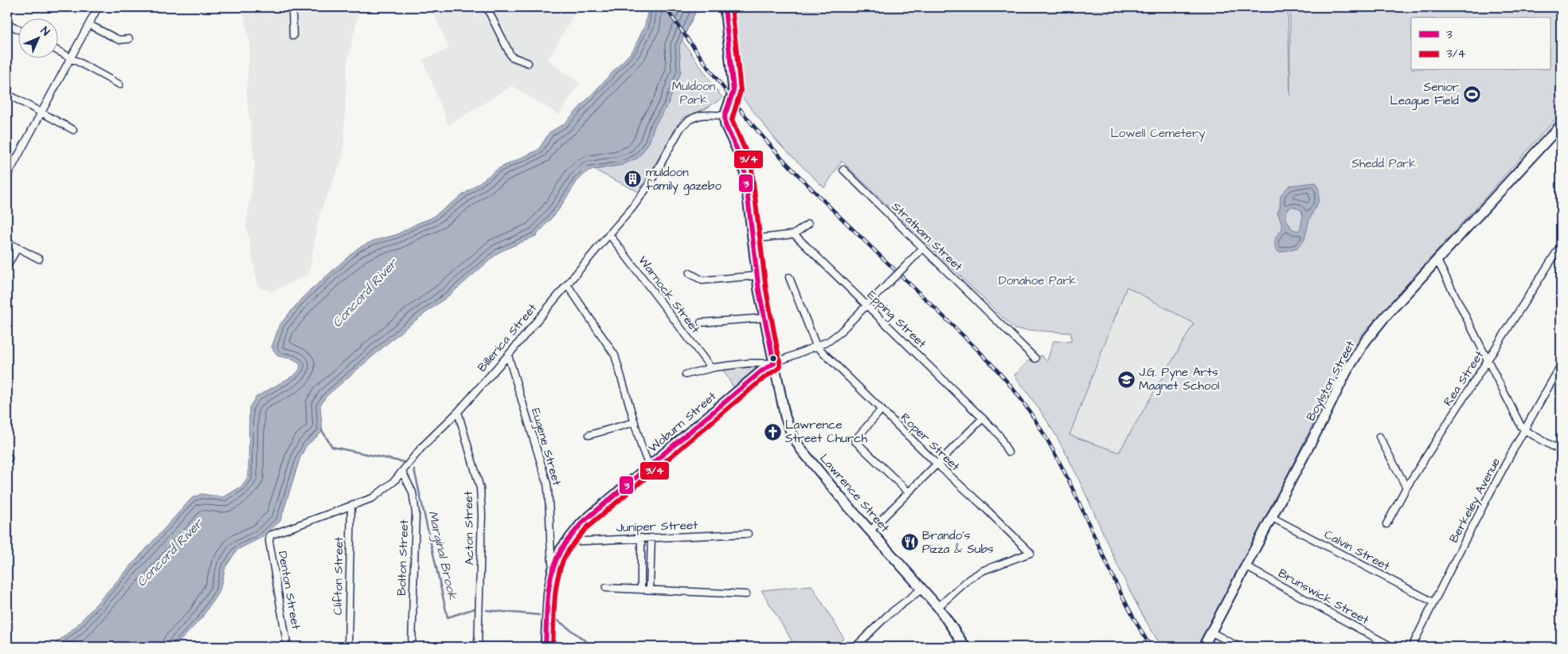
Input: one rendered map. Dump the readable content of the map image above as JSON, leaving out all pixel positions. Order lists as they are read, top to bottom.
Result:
{
  "streets": {
    "main road": ["Boylston Street", "Woburn Street", "Lawrence Street"],
    "street": [
      "Stratham Street",
      "Warnock Street",
      "Epping Street",
      "Billerica Street",
      "Rea Street",
      "Roper Street",
      "Eugene Street",
      "Berkeley Avenue",
      "Juniper Street",
      "Acton Street",
      "Calvin Street",
      "Bolton Street",
      "Clifton Street",
      "Denton Street",
      "Brunswick Street"
    ]
  },
  "crossings": [
    ["Warnock Street", "Billerica Street"],
    ["Billerica Street", "Eugene Street"],
    ["Billerica Street", "Lawrence Street"],
    ["Billerica Street", "Acton Street"],
    ["Billerica Street", "Bolton Street"],
    ["Billerica Street", "Clifton Street"],
    ["Billerica Street", "Denton Street"],
    ["Boylston Street", "Calvin Street"],
    ["Boylston Street", "Brunswick Street"],
    ["Woburn Street", "Eugene Street"],
    ["Woburn Street", "Lawrence Street"],
    ["Woburn Street", "Juniper Street"],
    ["Roper Street", "Lawrence Street"],
    ["Berkeley Avenue", "Calvin Street"]
  ],
  "water": ["Concord River", "Marginal Brook"],
  "parks": [
    "Muldoon Park",
    "Lowell Cemetery",
    "Shedd Park",
    "Donahoe Park"
  ],
  "places": {
    "sports": ["Senior League Field"],
    "building": ["muldoon family gazebo"],
    "school or university": ["J.G. Pyne Arts Magnet School"],
    "church": ["Lawrence Street Church"],
    "restaurant": ["Brando's Pizza & Subs"]
  },
  "lines": ["transit line 3", "transit line 3/4"],
  "legend": ["3", "3/4"],
  "north": "top right"
}
